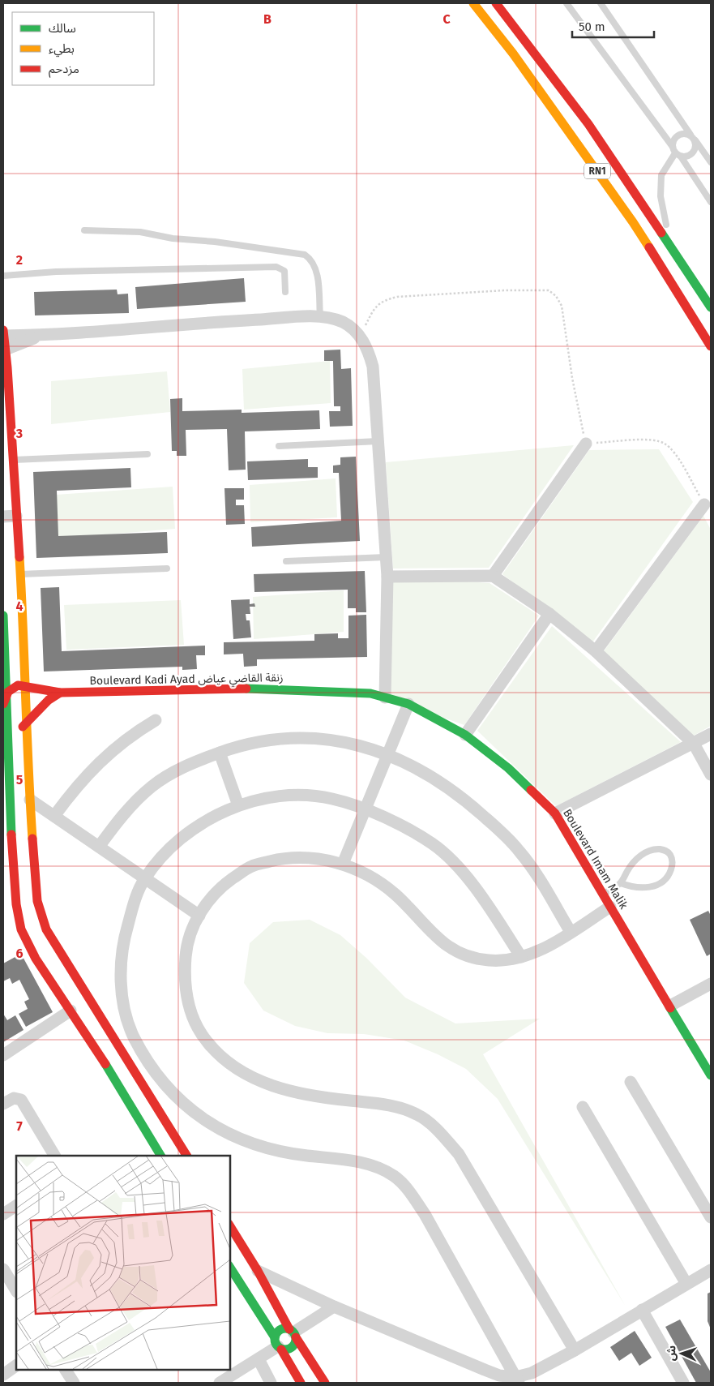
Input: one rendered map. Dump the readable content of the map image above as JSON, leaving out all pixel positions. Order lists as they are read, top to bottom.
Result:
{
  "streets": {
    "main road": ["RN1", "Boulevard Kadi Ayad زنقة القاضي عياض", "Boulevard Imam Malik"]
  },
  "crossings": [
    ["Boulevard Kadi Ayad زنقة القاضي عياض", "Boulevard Imam Malik"]
  ],
  "legend": ["سالك", "بطيء", "مزدحم"],
  "scale_bar": "50 m",
  "north": "left",
  "grid": {
    "columns": ["B", "C"],
    "rows": [
      "2",
      "3",
      "4",
      "5",
      "6",
      "7"
    ]
  }
}
